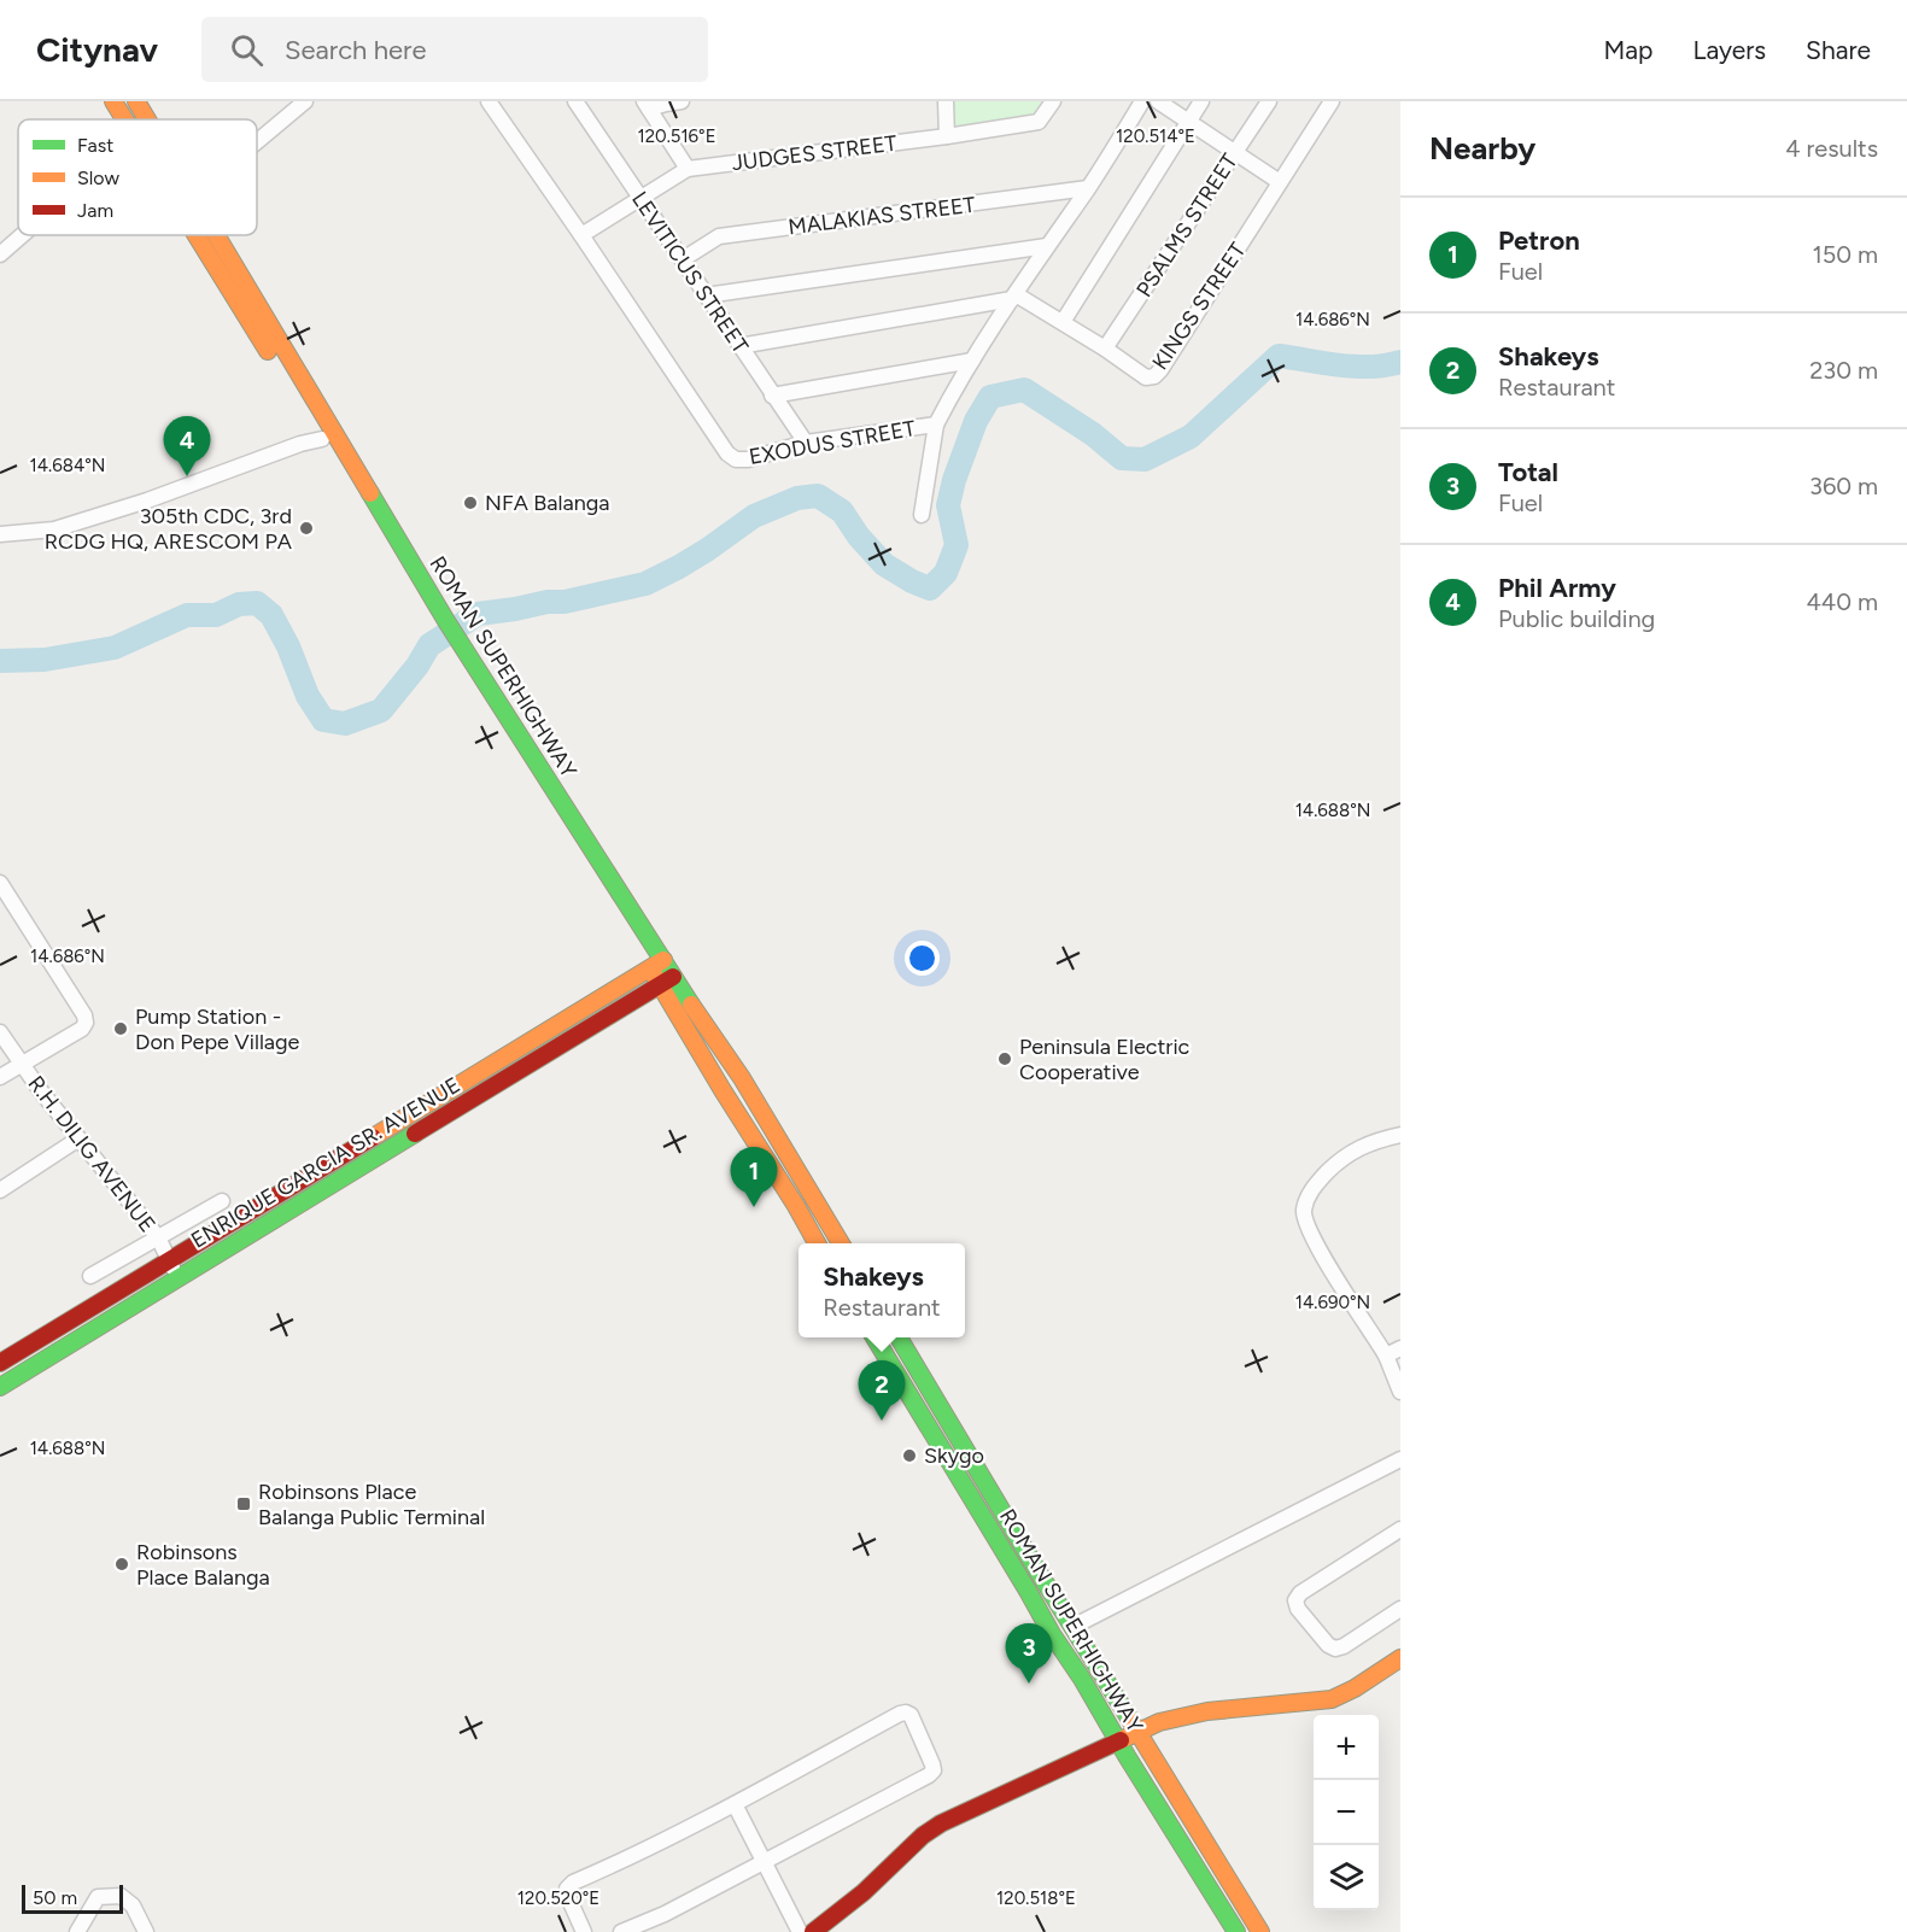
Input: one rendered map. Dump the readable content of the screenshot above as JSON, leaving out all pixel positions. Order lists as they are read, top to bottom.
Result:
{
  "streets": {
    "main road": ["ROMAN SUPERHIGHWAY", "ENRIQUE GARCIA SR. AVENUE"],
    "street": [
      "JUDGES STREET",
      "MALAKIAS STREET",
      "PSALMS STREET",
      "LEVITICUS STREET",
      "KINGS STREET",
      "EXODUS STREET",
      "R.H. DILIG AVENUE"
    ]
  },
  "crossings": [
    ["JUDGES STREET", "LEVITICUS STREET"],
    ["JUDGES STREET", "EXODUS STREET"],
    ["MALAKIAS STREET", "LEVITICUS STREET"],
    ["MALAKIAS STREET", "EXODUS STREET"],
    ["PSALMS STREET", "KINGS STREET"],
    ["LEVITICUS STREET", "EXODUS STREET"],
    ["KINGS STREET", "EXODUS STREET"],
    ["ROMAN SUPERHIGHWAY", "ENRIQUE GARCIA SR. AVENUE"],
    ["R.H. DILIG AVENUE", "ENRIQUE GARCIA SR. AVENUE"]
  ],
  "places": {
    "other": [
      "NFA Balanga",
      "305th CDC, 3rd RCDG HQ, ARESCOM PA",
      "Pump Station - Don Pepe Village",
      "Peninsula Electric Cooperative",
      "Skygo",
      "Robinsons Place Balanga"
    ],
    "transit": ["Robinsons Place Balanga Public Terminal"]
  },
  "legend": ["Fast", "Slow", "Jam"],
  "scale_bar": "50 m",
  "page": {
    "header": "Citynav",
    "search": "Search here",
    "nav": ["Map", "Layers", "Share"],
    "heading": ["Nearby", "4 results"],
    "list": [
      {
        "mark": "1",
        "name": "Petron",
        "note": "Fuel",
        "value": "150 m"
      },
      {
        "mark": "2",
        "name": "Shakeys",
        "note": "Restaurant",
        "value": "230 m"
      },
      {
        "mark": "3",
        "name": "Total",
        "note": "Fuel",
        "value": "360 m"
      },
      {
        "mark": "4",
        "name": "Phil Army",
        "note": "Public building",
        "value": "440 m"
      }
    ],
    "pins": [
      "4",
      "1",
      "2",
      "3"
    ],
    "popup": ["Shakeys", "Restaurant"],
    "map_buttons": ["+", "−"],
    "scale": "50 m"
  },
  "coordinates": [
    "120.516°E",
    "120.514°E",
    "14.686°N",
    "14.684°N",
    "14.688°N",
    "14.690°N",
    "120.520°E",
    "120.518°E"
  ]
}
